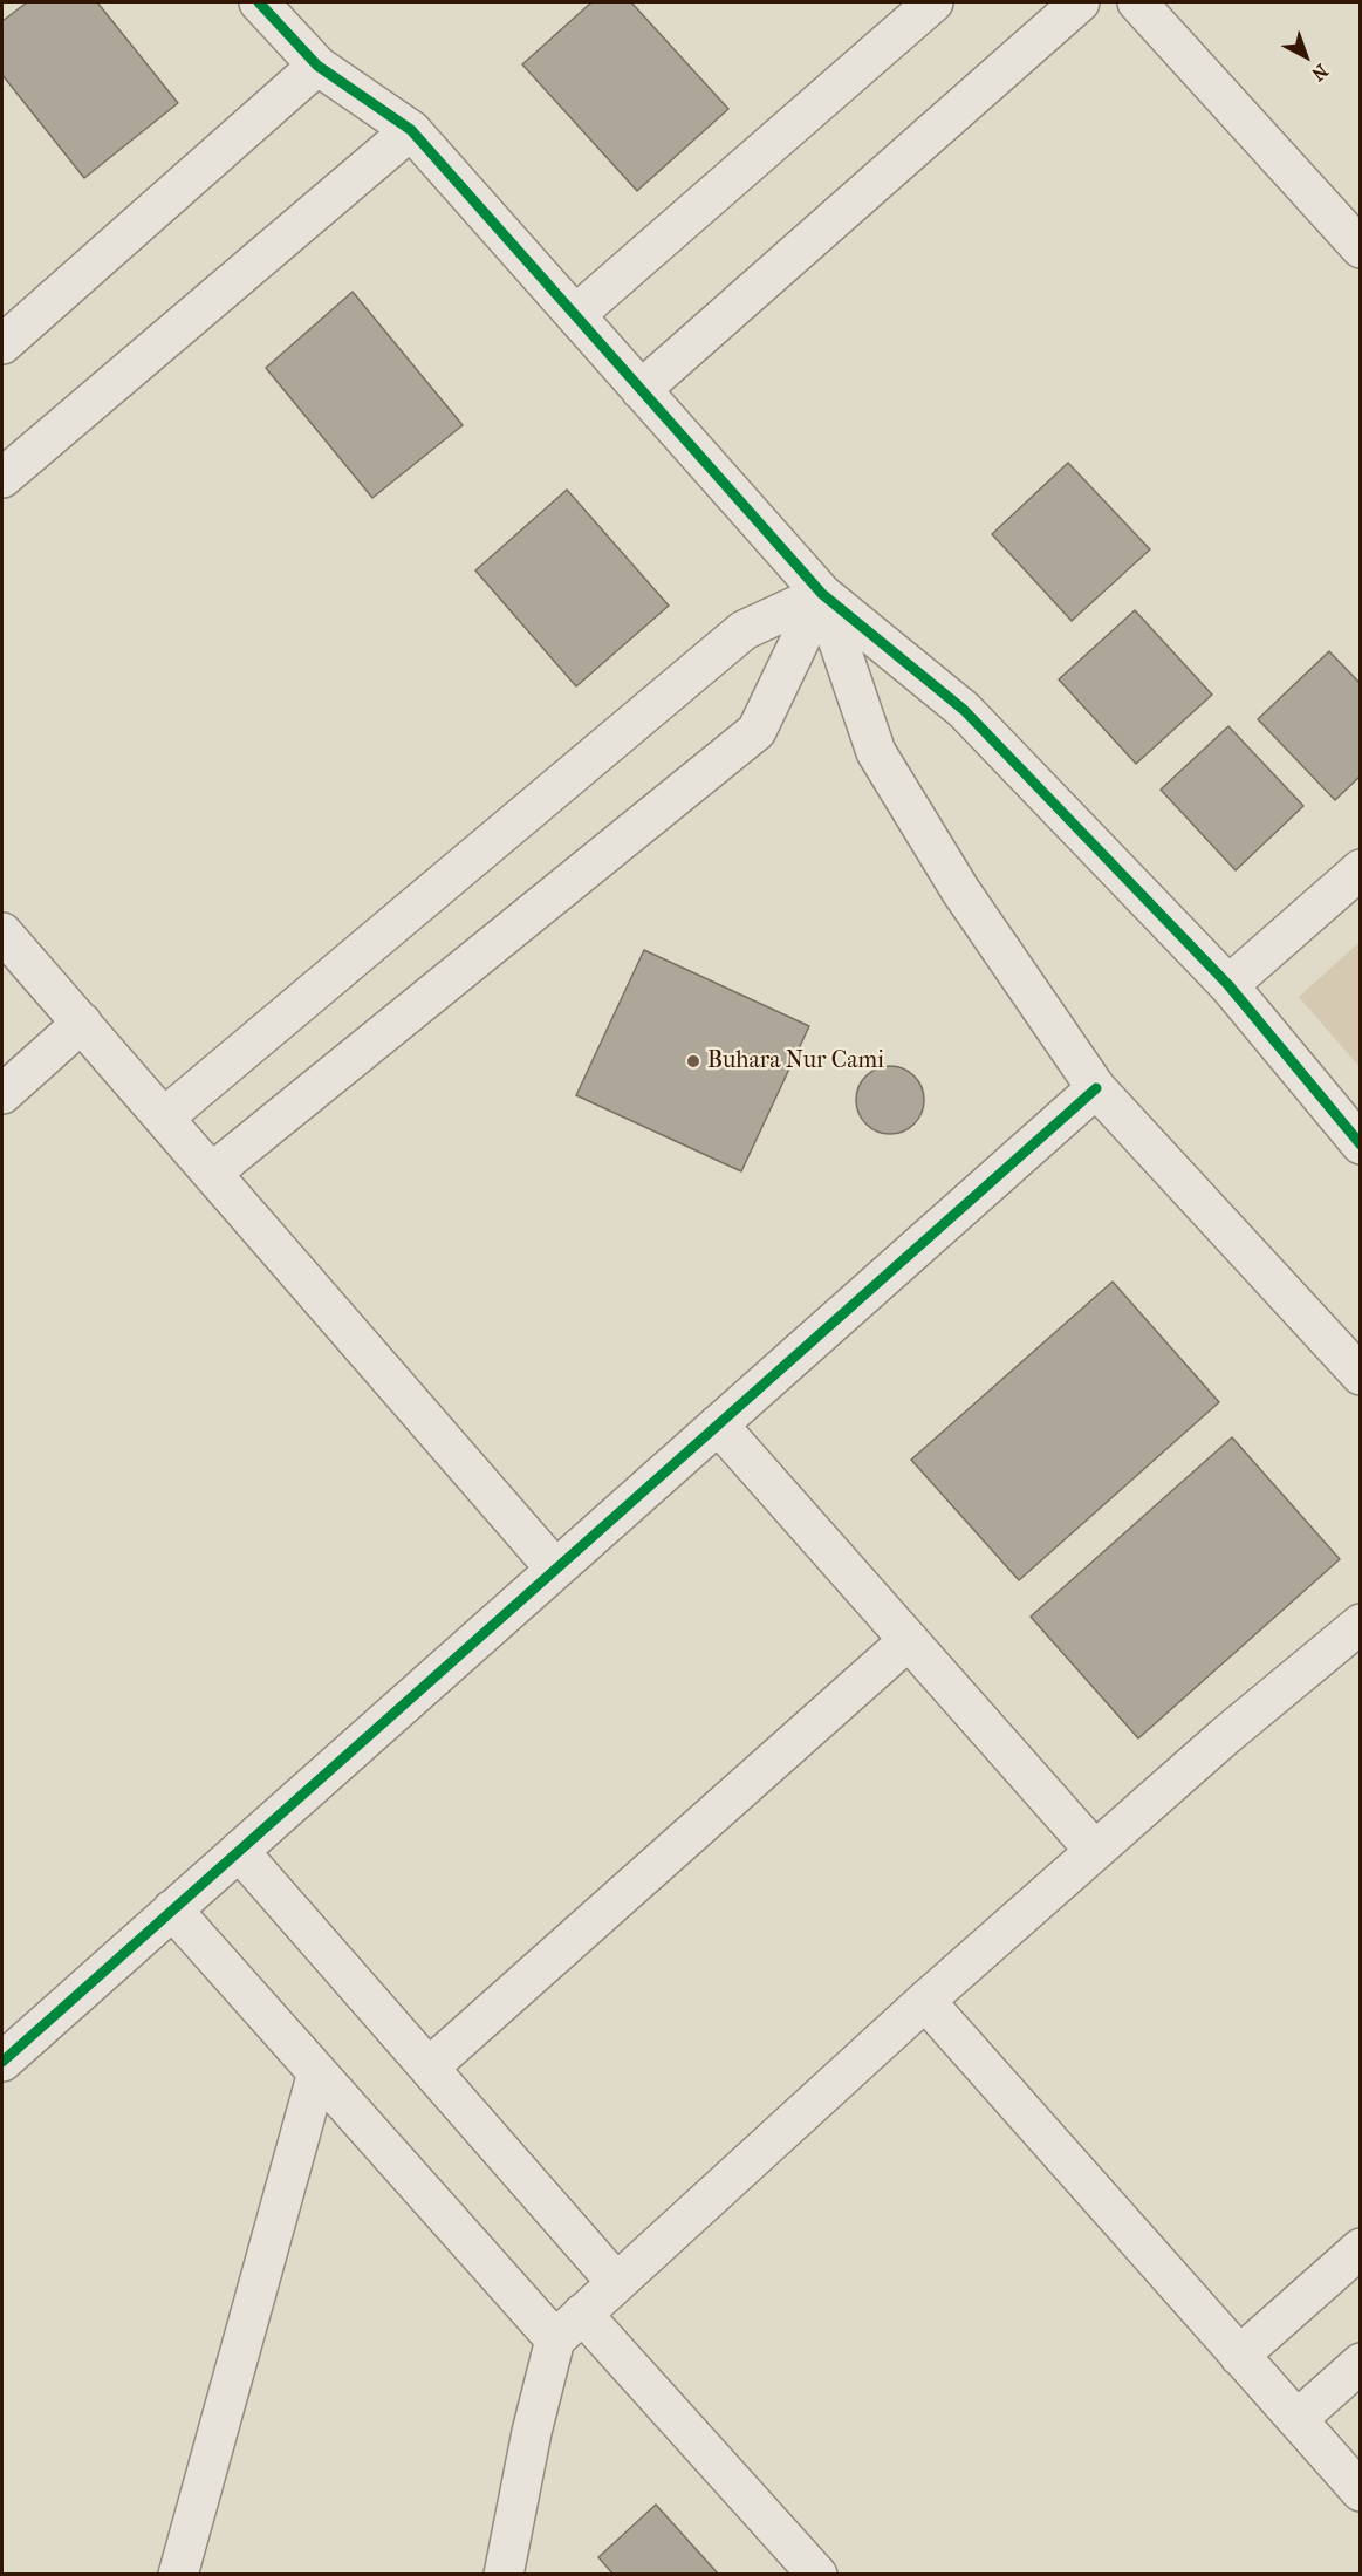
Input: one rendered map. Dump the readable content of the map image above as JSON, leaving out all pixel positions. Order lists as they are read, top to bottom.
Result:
{
  "places": ["Buhara Nur Cami"],
  "north": "bottom right"
}
